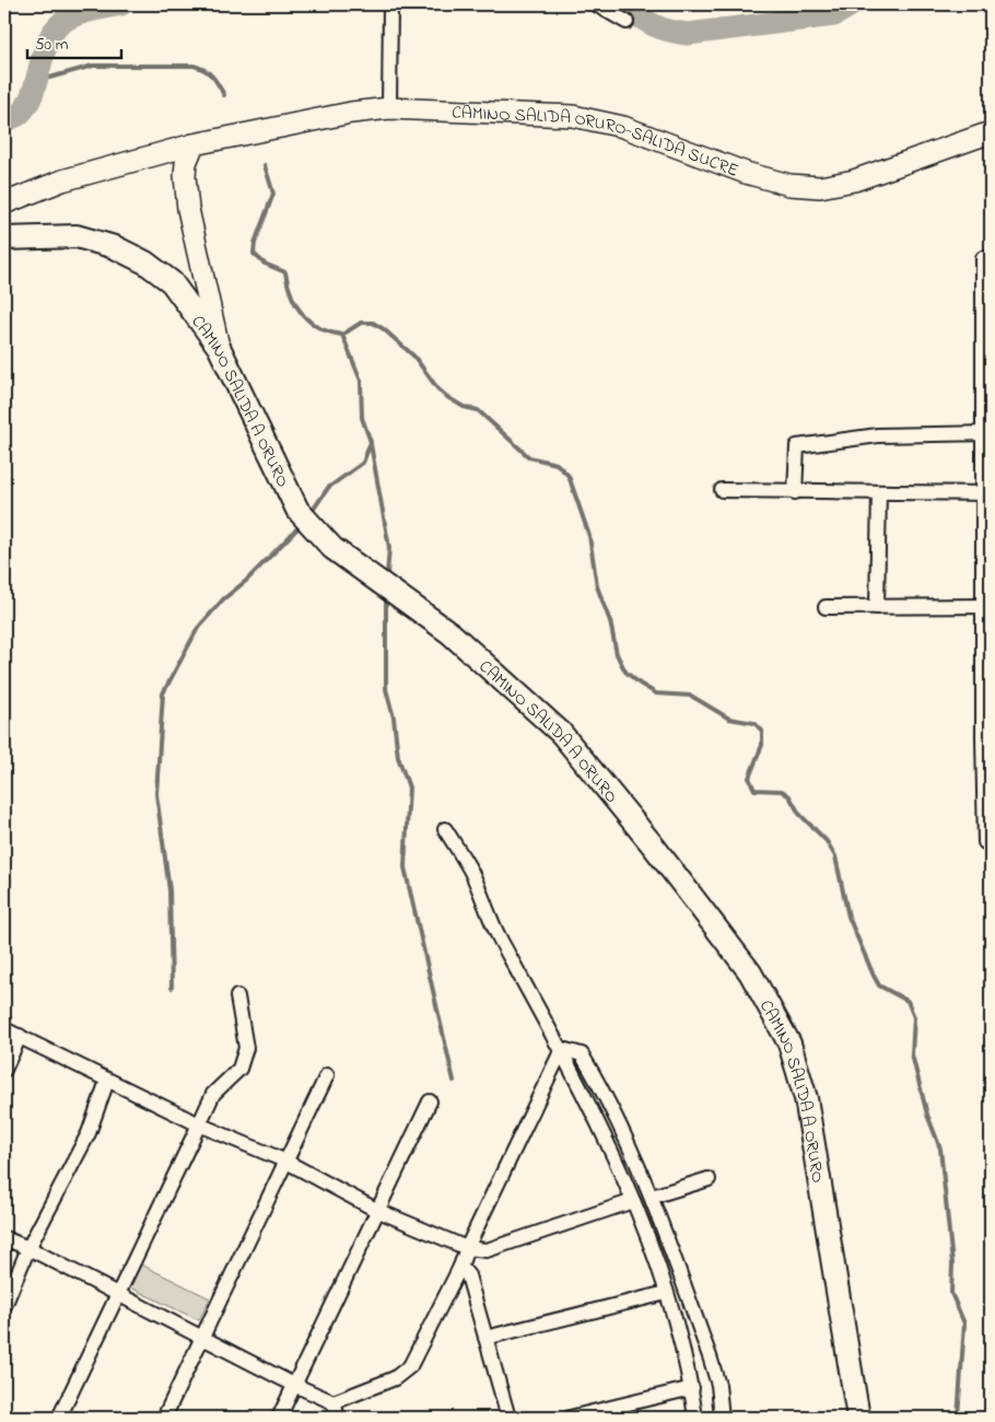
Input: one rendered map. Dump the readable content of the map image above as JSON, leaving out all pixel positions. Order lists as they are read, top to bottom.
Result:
{
  "streets": {
    "highway": ["CAMINO SALIDA A ORURO"],
    "main road": ["CAMINO SALIDA ORURO-SALIDA SUCRE"]
  },
  "scale_bar": "50 m"
}
